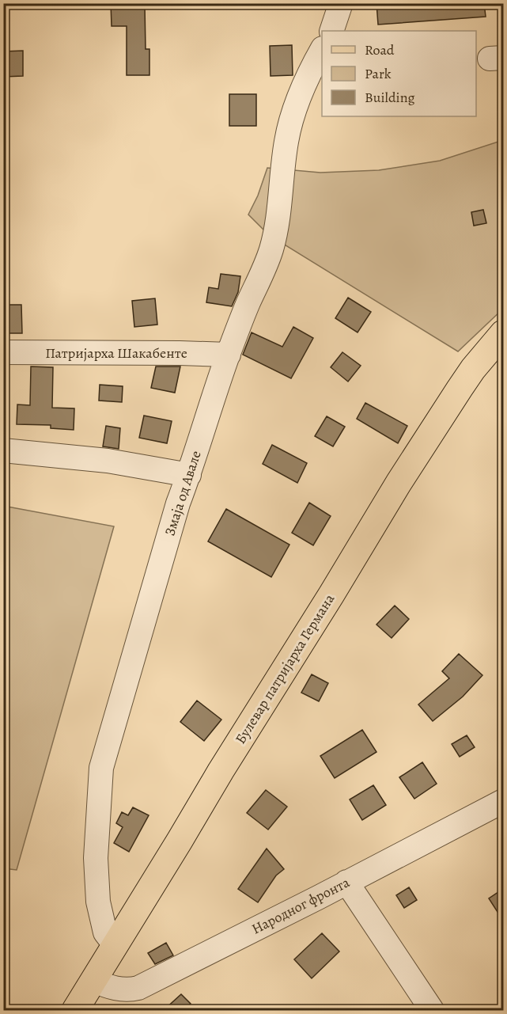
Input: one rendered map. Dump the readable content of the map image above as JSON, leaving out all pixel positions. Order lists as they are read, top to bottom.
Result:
{
  "streets": {
    "main road": ["Булевар патријарха Германа"],
    "street": ["Патријарха Шакабенте", "Змаја од Авале", "Народног фронта"]
  },
  "crossings": [
    ["Патријарха Шакабенте", "Змаја од Авале"],
    ["Змаја од Авале", "Булевар патријарха Германа"],
    ["Булевар патријарха Германа", "Народног фронта"]
  ],
  "legend": ["Road", "Park", "Building"]
}
